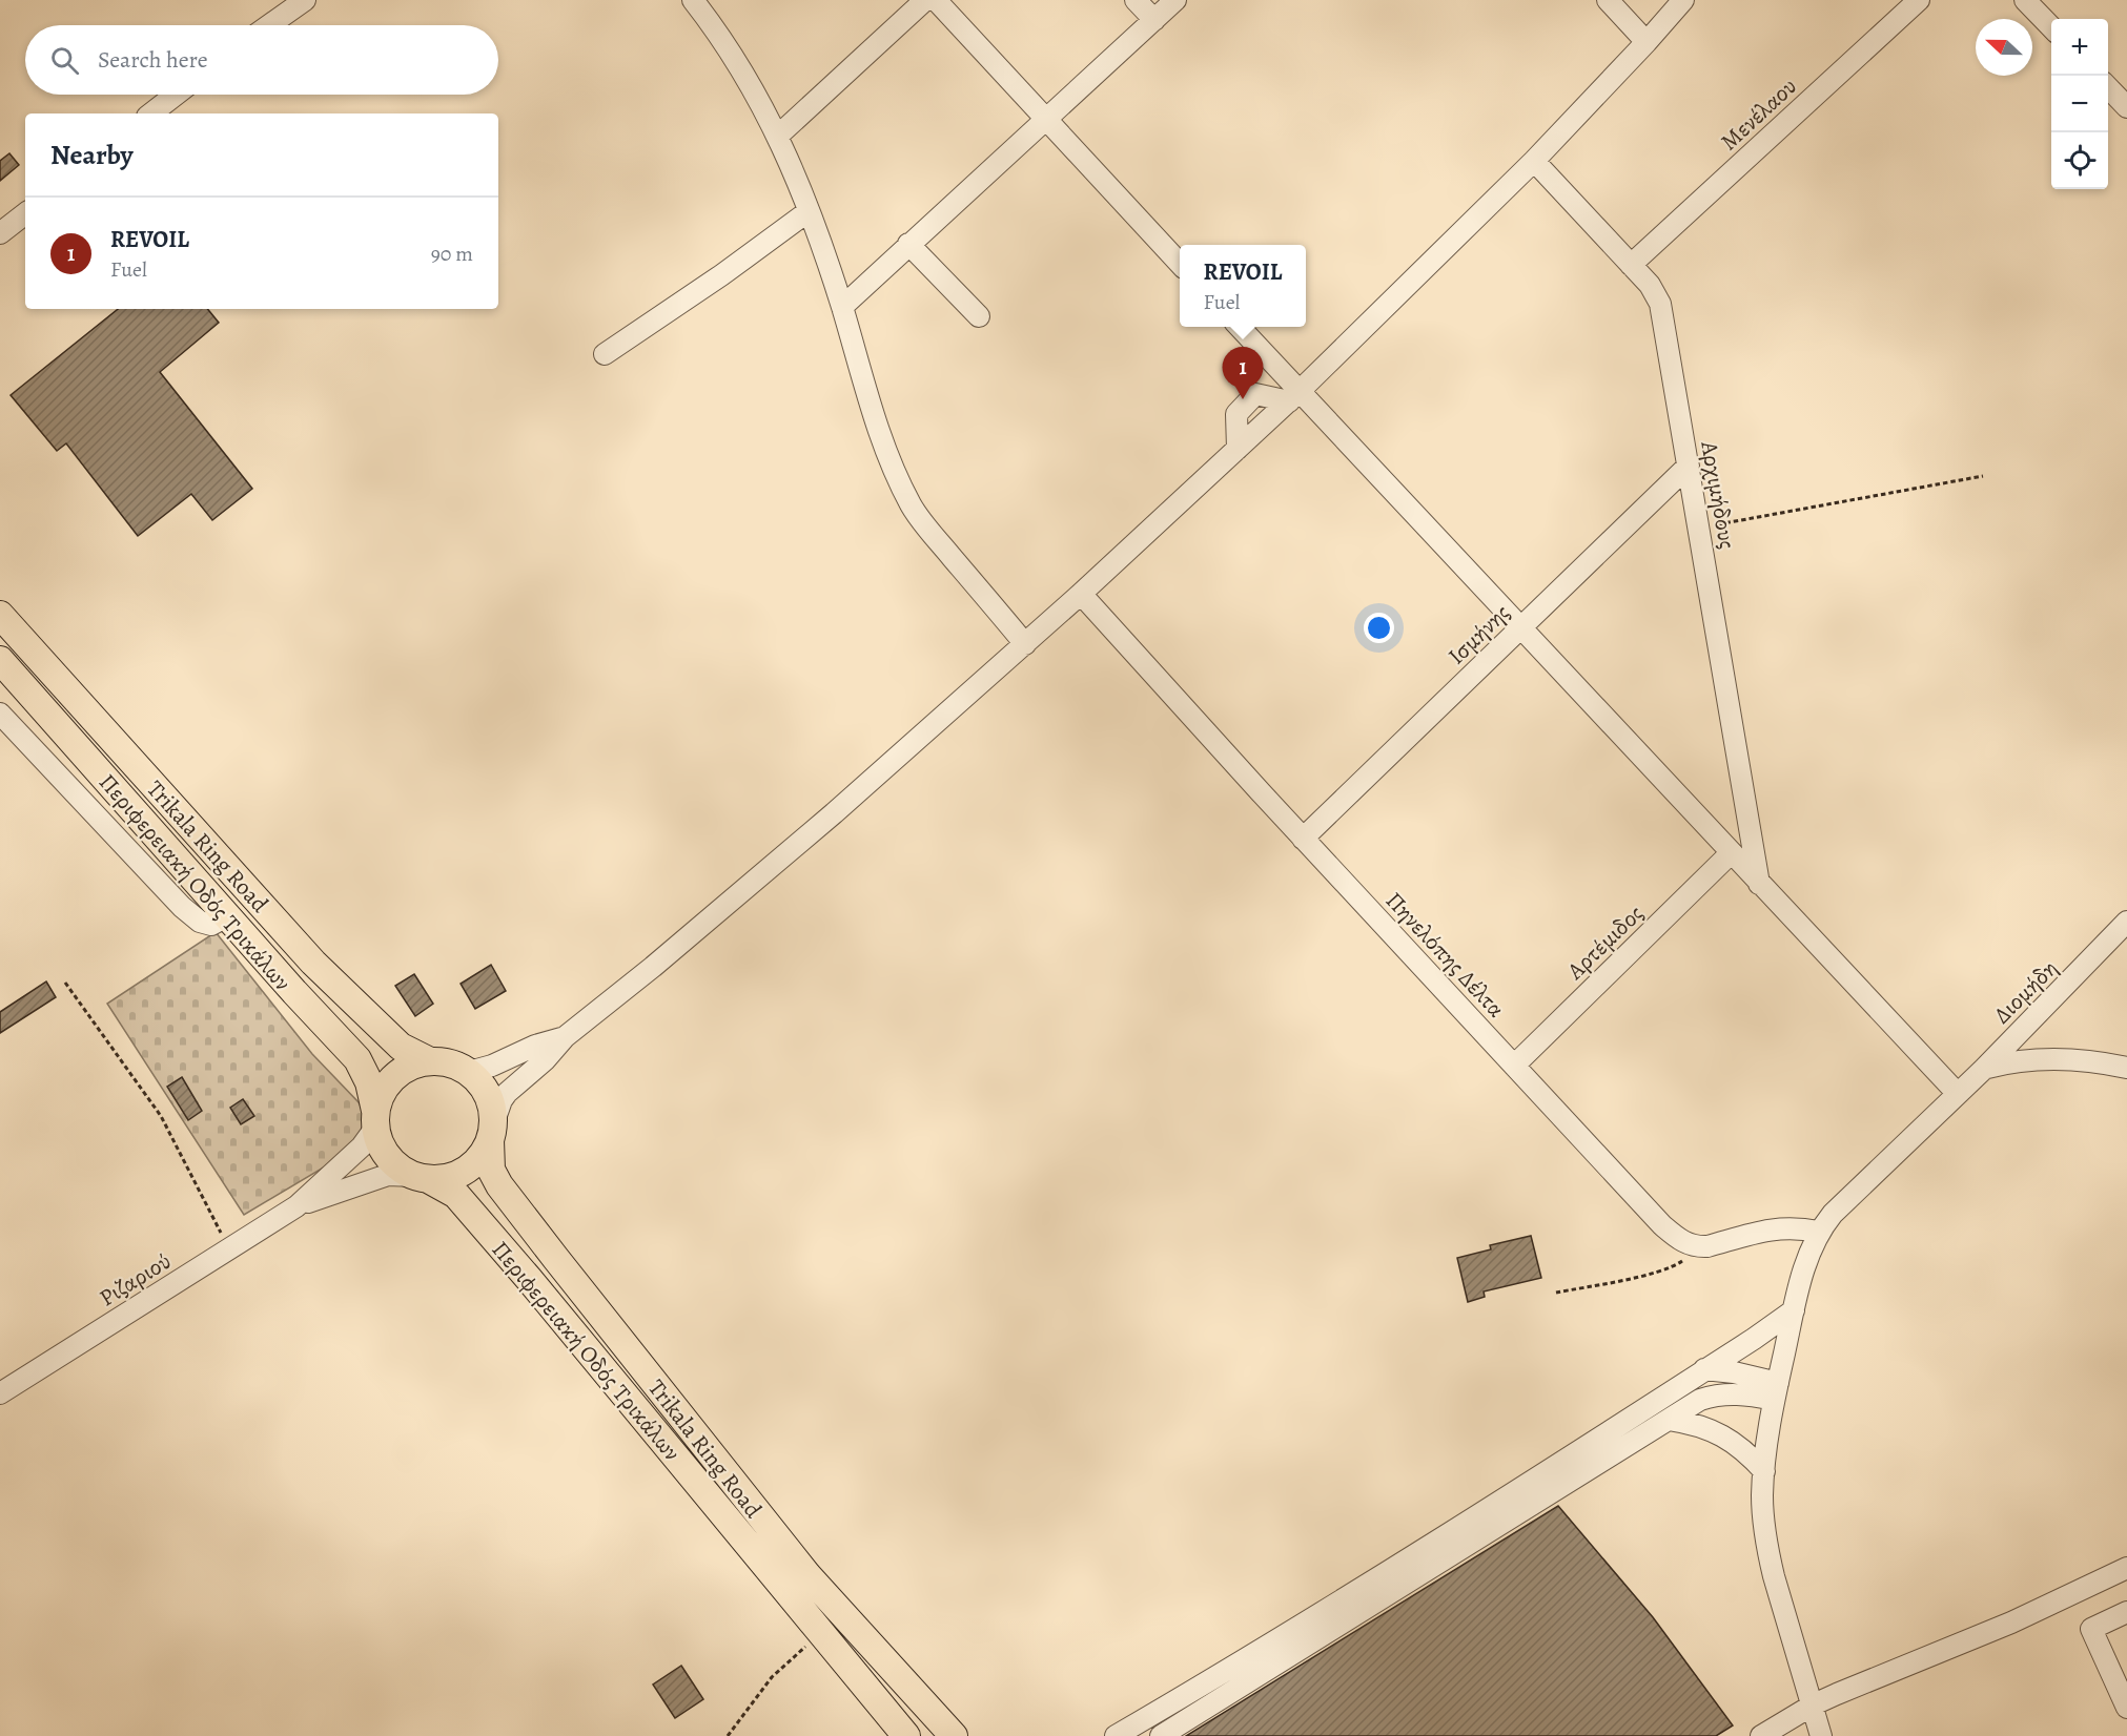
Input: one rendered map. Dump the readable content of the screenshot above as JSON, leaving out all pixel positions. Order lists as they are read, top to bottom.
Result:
{
  "streets": {
    "main road": ["Trikala Ring Road", "Περιφερειακή Οδός Τρικάλων"],
    "street": [
      "Μενέλαου",
      "Αρχιμήδους",
      "Ισμήνης",
      "Αρτέμιδος",
      "Πηνελόπης Δέλτα",
      "Διομήδη",
      "Ριζαριού"
    ]
  },
  "crossings": [
    ["Μενέλαου", "Αρχιμήδους"],
    ["Αρχιμήδους", "Ισμήνης"],
    ["Ισμήνης", "Πηνελόπης Δέλτα"],
    ["Trikala Ring Road", "Περιφερειακή Οδός Τρικάλων"],
    ["Trikala Ring Road", "Ριζαριού"],
    ["Περιφερειακή Οδός Τρικάλων", "Ριζαριού"],
    ["Αρτέμιδος", "Πηνελόπης Δέλτα"]
  ],
  "north": "left",
  "page": {
    "map_buttons": ["+", "−"],
    "search": "Search here",
    "heading": "Nearby",
    "list": [
      {
        "mark": "1",
        "name": "REVOIL",
        "note": "Fuel",
        "value": "90 m"
      }
    ],
    "popup": ["REVOIL", "Fuel"],
    "pins": "1"
  }
}
